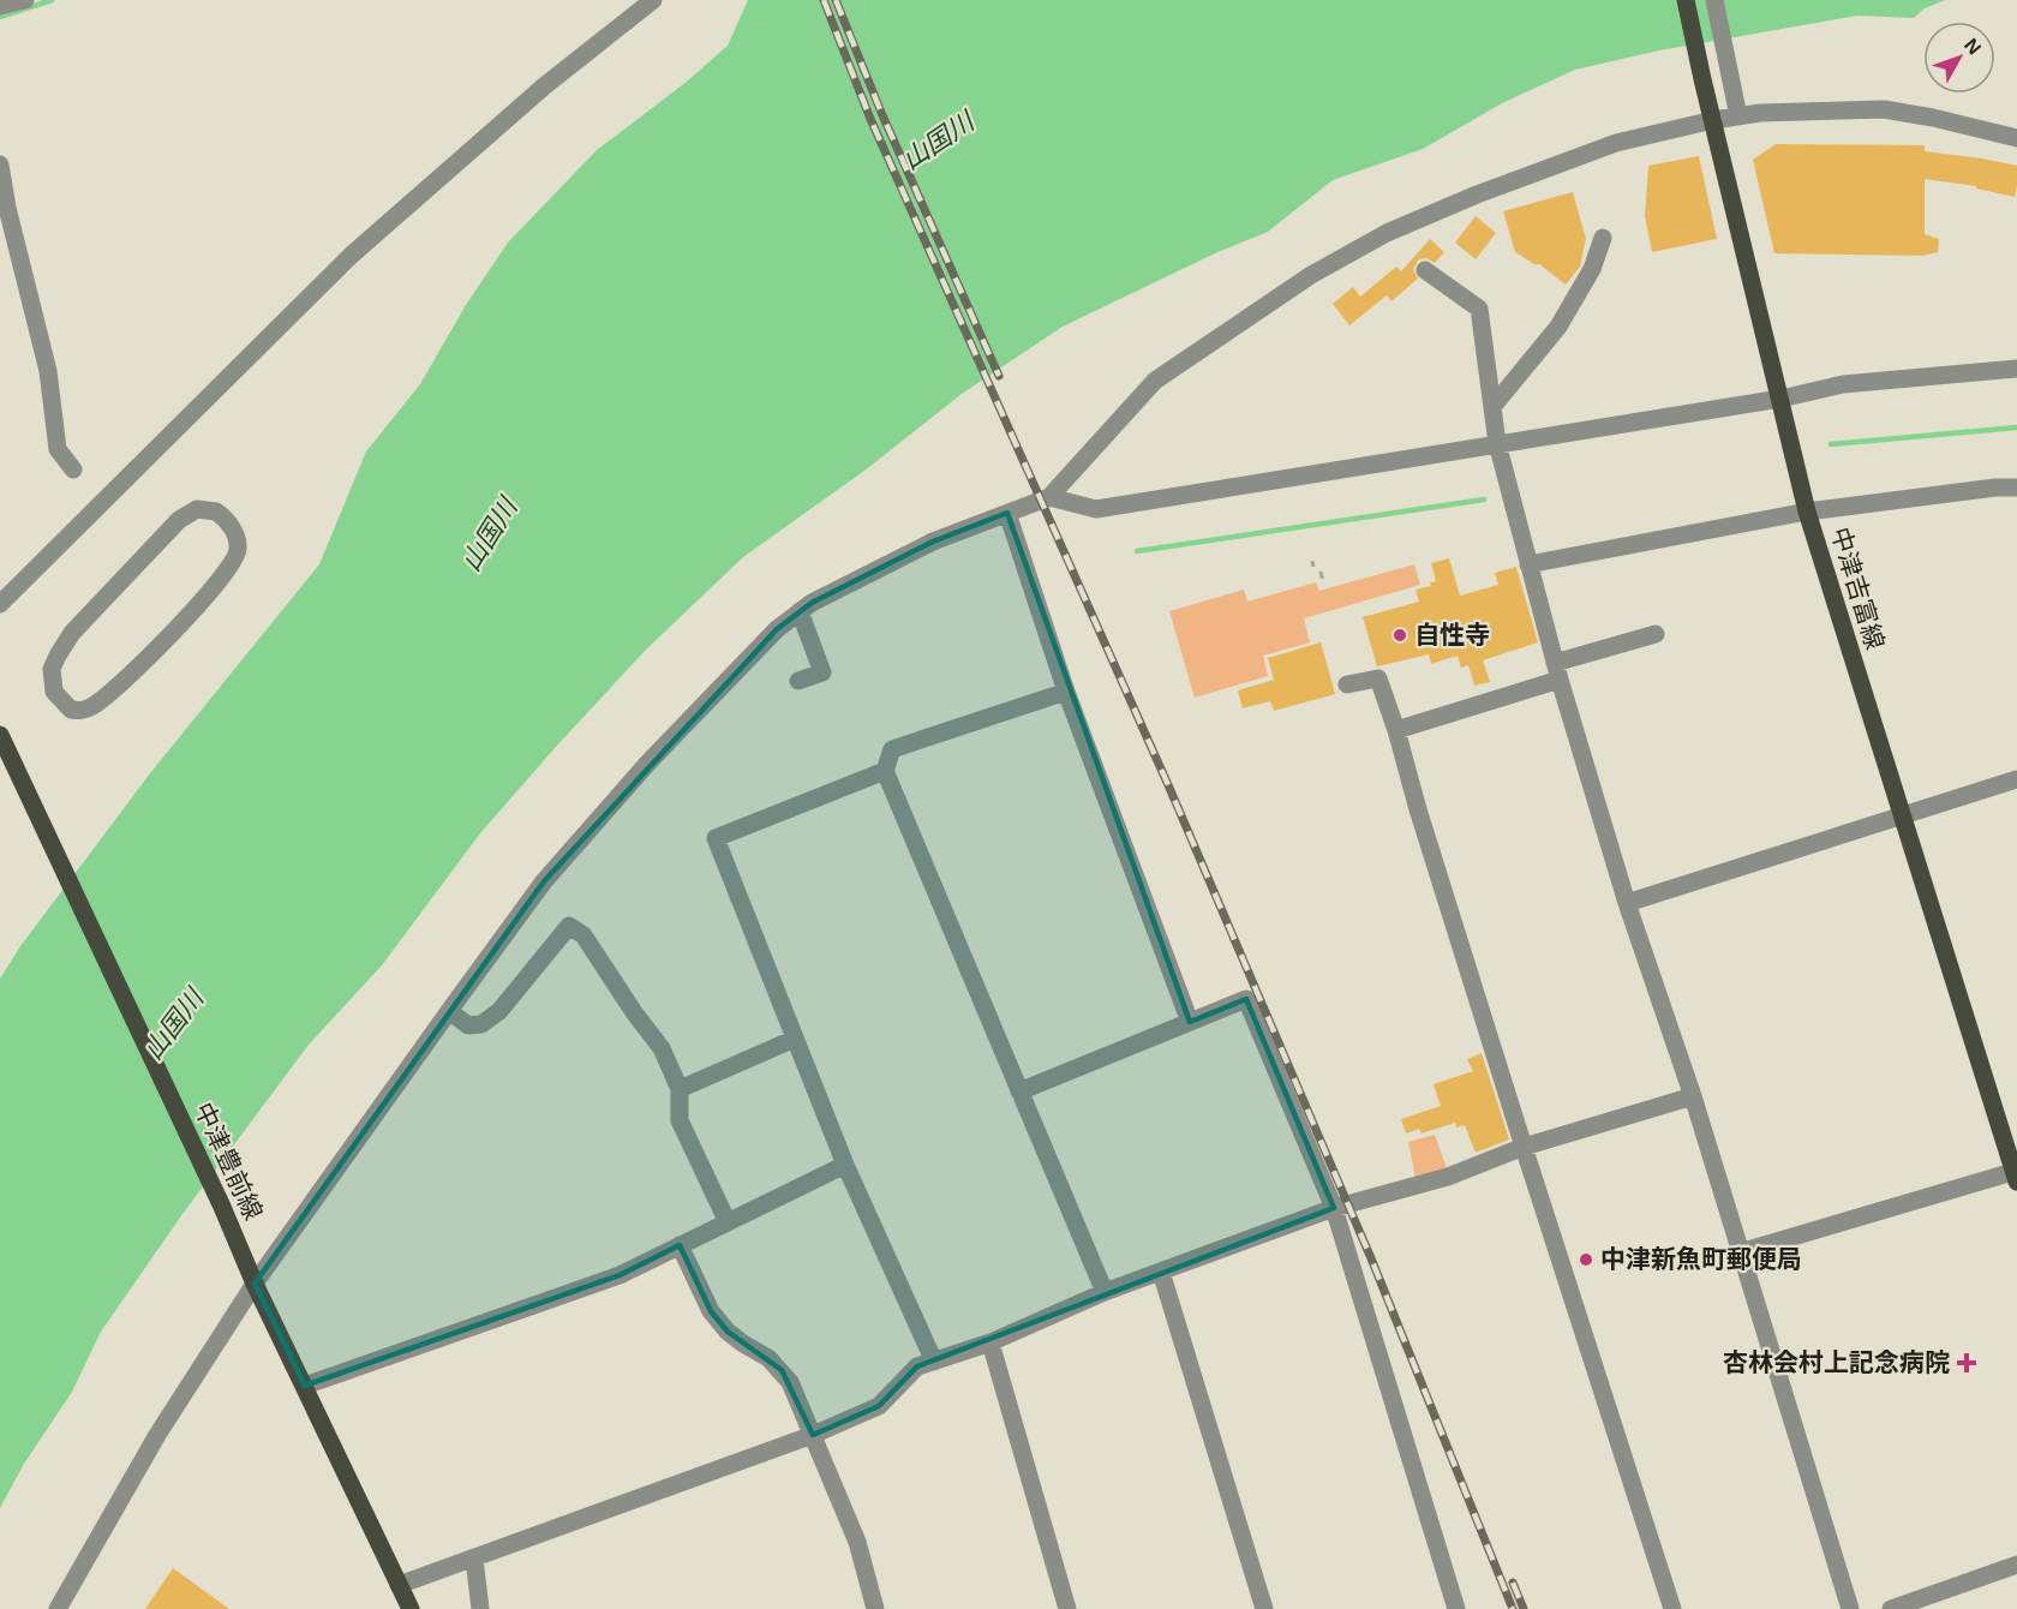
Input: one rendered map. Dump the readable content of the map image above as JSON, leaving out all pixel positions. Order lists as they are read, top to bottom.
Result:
{
  "streets": {
    "main road": ["中津吉富線", "中津豊前線"]
  },
  "water": ["山国川"],
  "places": {
    "other": ["自性寺", "中津新魚町郵便局"],
    "health": ["杏林会村上記念病院"]
  },
  "north": "top right"
}
